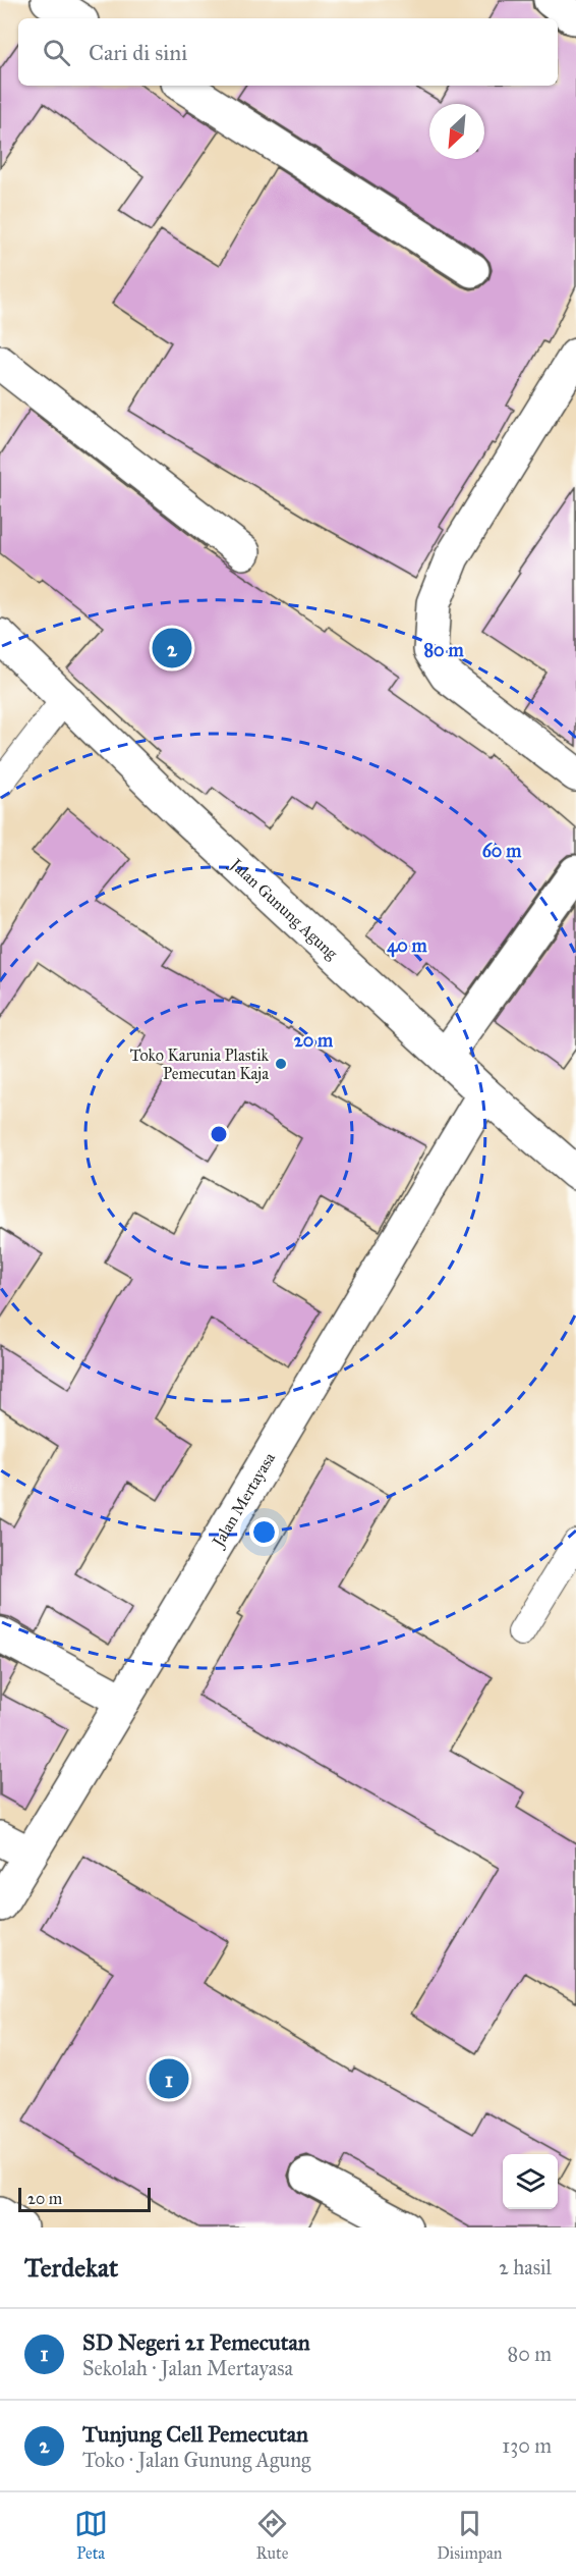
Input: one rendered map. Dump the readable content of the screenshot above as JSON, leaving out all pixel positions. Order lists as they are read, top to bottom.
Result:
{
  "streets": {
    "street": ["Jalan Gunung Agung", "Jalan Mertayasa"]
  },
  "crossings": [
    ["Jalan Gunung Agung", "Jalan Mertayasa"]
  ],
  "places": ["Toko Karunia Plastik Pemecutan Kaja"],
  "scale_bar": "20 m",
  "north": "bottom left",
  "page": {
    "search": "Cari di sini",
    "pins": ["2", "1"],
    "scale": "20 m",
    "heading": ["Terdekat", "2 hasil"],
    "list": [
      {
        "mark": "1",
        "name": "SD Negeri 21 Pemecutan",
        "note": "Sekolah · Jalan Mertayasa",
        "value": "80 m"
      },
      {
        "mark": "2",
        "name": "Tunjung Cell Pemecutan",
        "note": "Toko · Jalan Gunung Agung",
        "value": "130 m"
      }
    ],
    "nav": ["Peta", "Rute", "Disimpan"]
  },
  "rings": [
    "80 m",
    "60 m",
    "40 m",
    "20 m"
  ]
}
